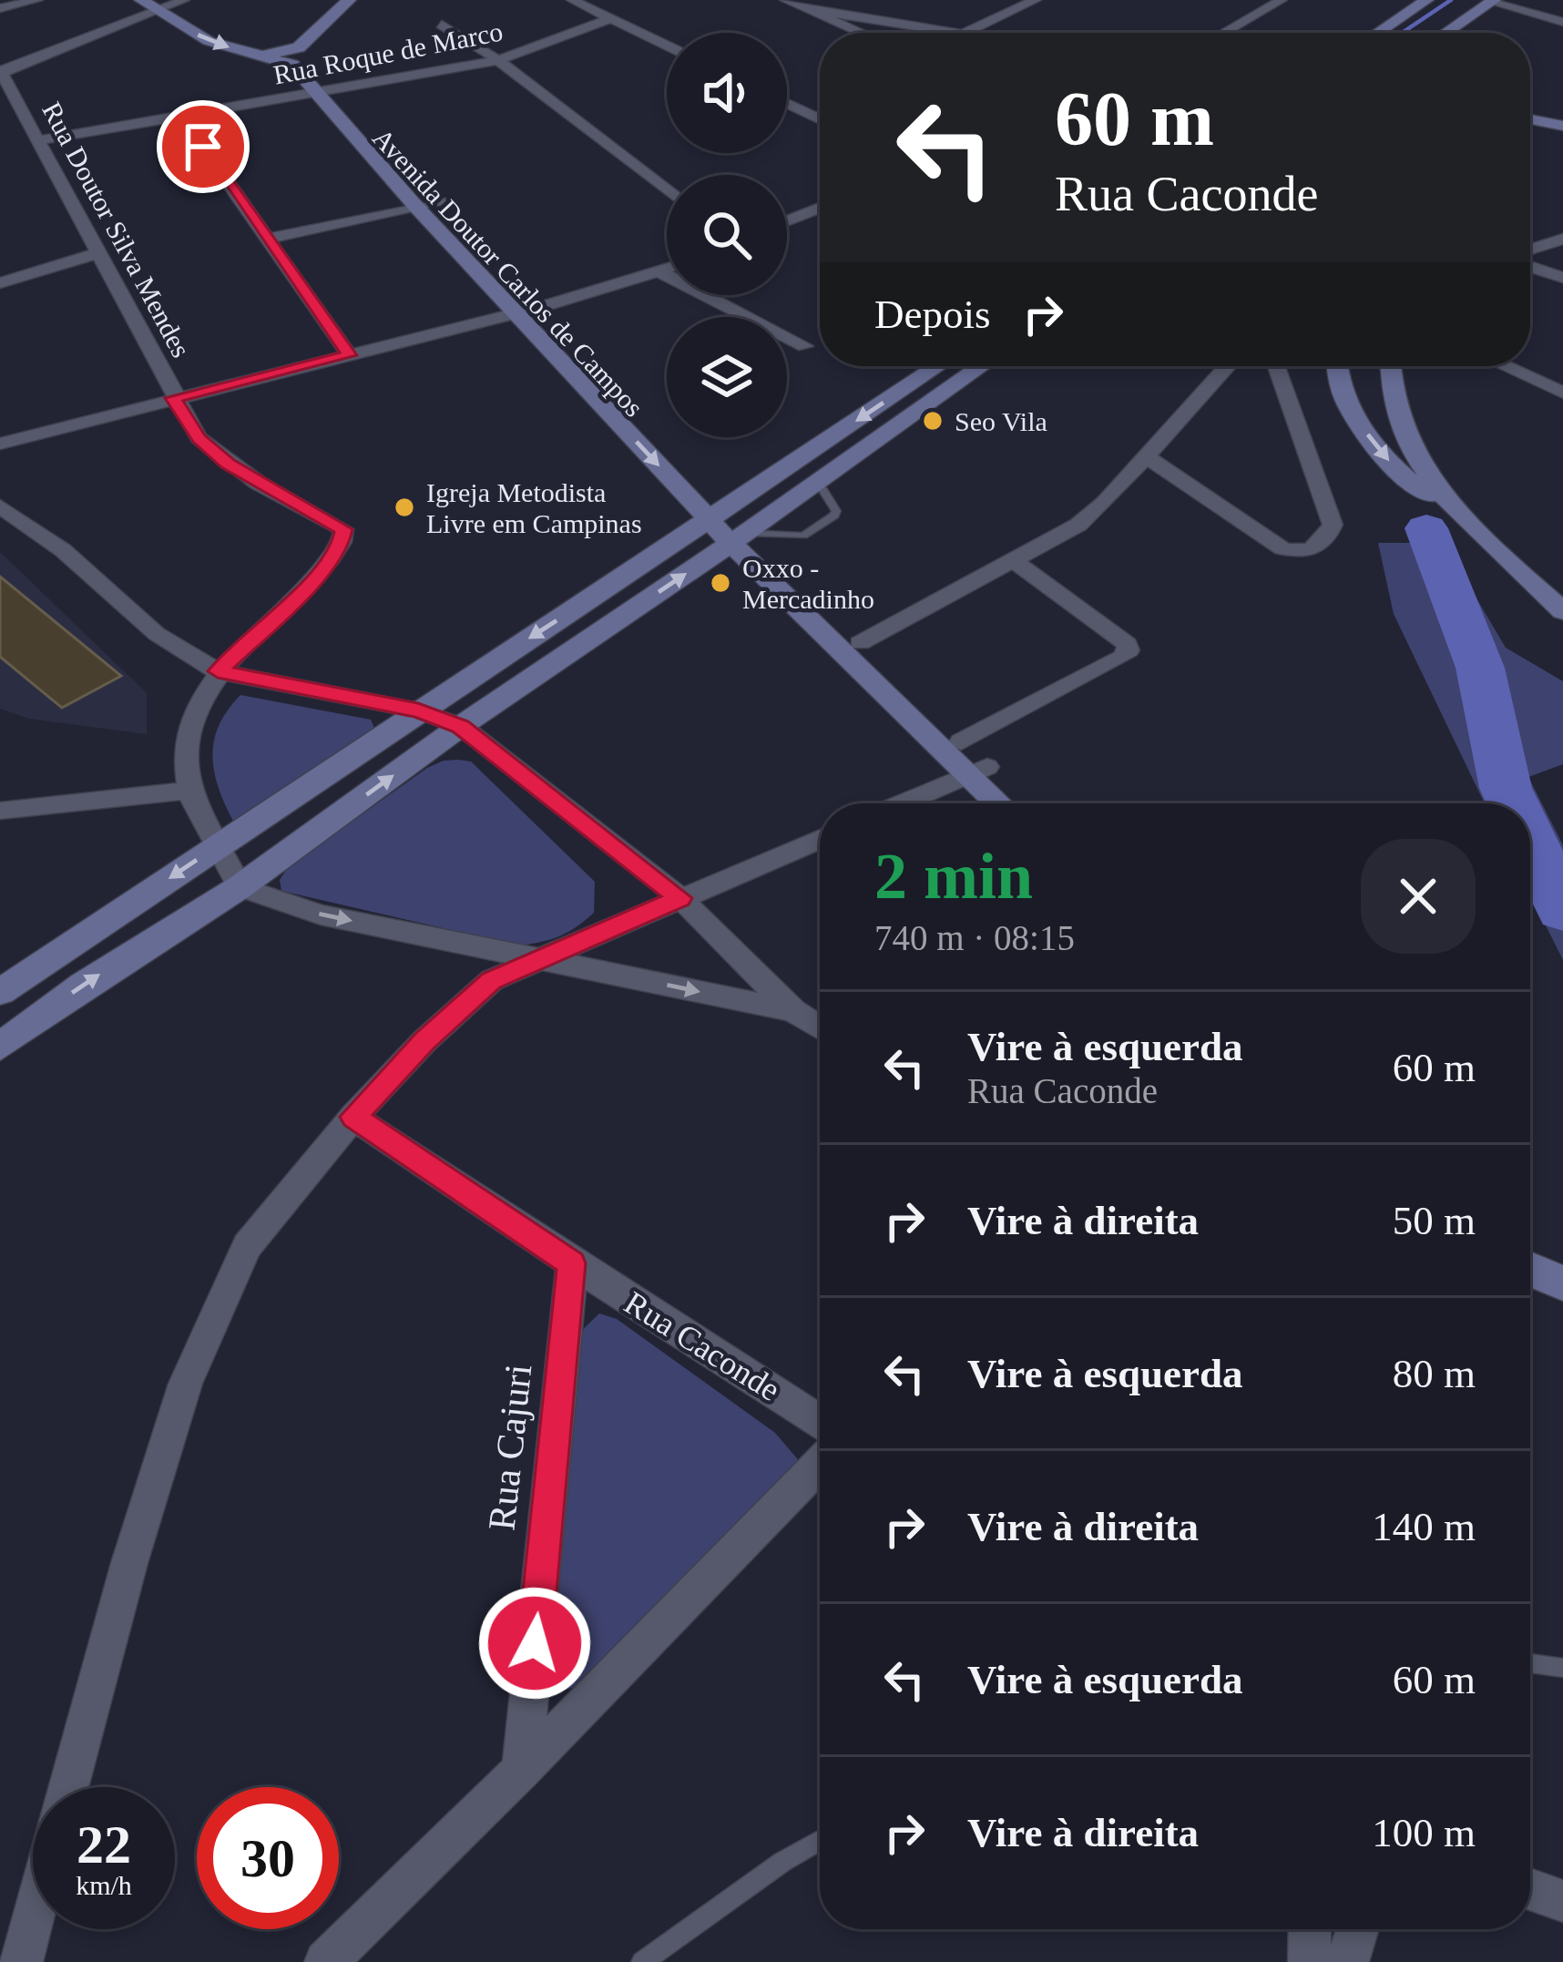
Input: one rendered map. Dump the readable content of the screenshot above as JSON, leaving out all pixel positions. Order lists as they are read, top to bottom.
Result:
{
  "streets": {
    "main road": ["Avenida Doutor Carlos de Campos"],
    "street": [
      "Rua Roque de Marco",
      "Rua Doutor Silva Mendes",
      "Rua Caconde",
      "Rua Cajuri"
    ]
  },
  "crossings": [
    ["Rua Roque de Marco", "Rua Doutor Silva Mendes"],
    ["Rua Roque de Marco", "Avenida Doutor Carlos de Campos"],
    ["Rua Caconde", "Rua Cajuri"]
  ],
  "places": ["Seo Vila", "Igreja Metodista Livre em Campinas", "Oxxo - Mercadinho"],
  "page": {
    "turn": ["60 m", "Rua Caconde"],
    "then": "Depois",
    "heading": ["2 min", "740 m · 08:15"],
    "list": [
      {
        "name": "Vire à esquerda",
        "note": "Rua Caconde",
        "value": "60 m"
      },
      {
        "name": "Vire à direita",
        "value": "50 m"
      },
      {
        "name": "Vire à esquerda",
        "value": "80 m"
      },
      {
        "name": "Vire à direita",
        "value": "140 m"
      },
      {
        "name": "Vire à esquerda",
        "value": "60 m"
      },
      {
        "name": "Vire à direita",
        "value": "100 m"
      }
    ],
    "speed": "22 km/h",
    "limit": "30"
  }
}
